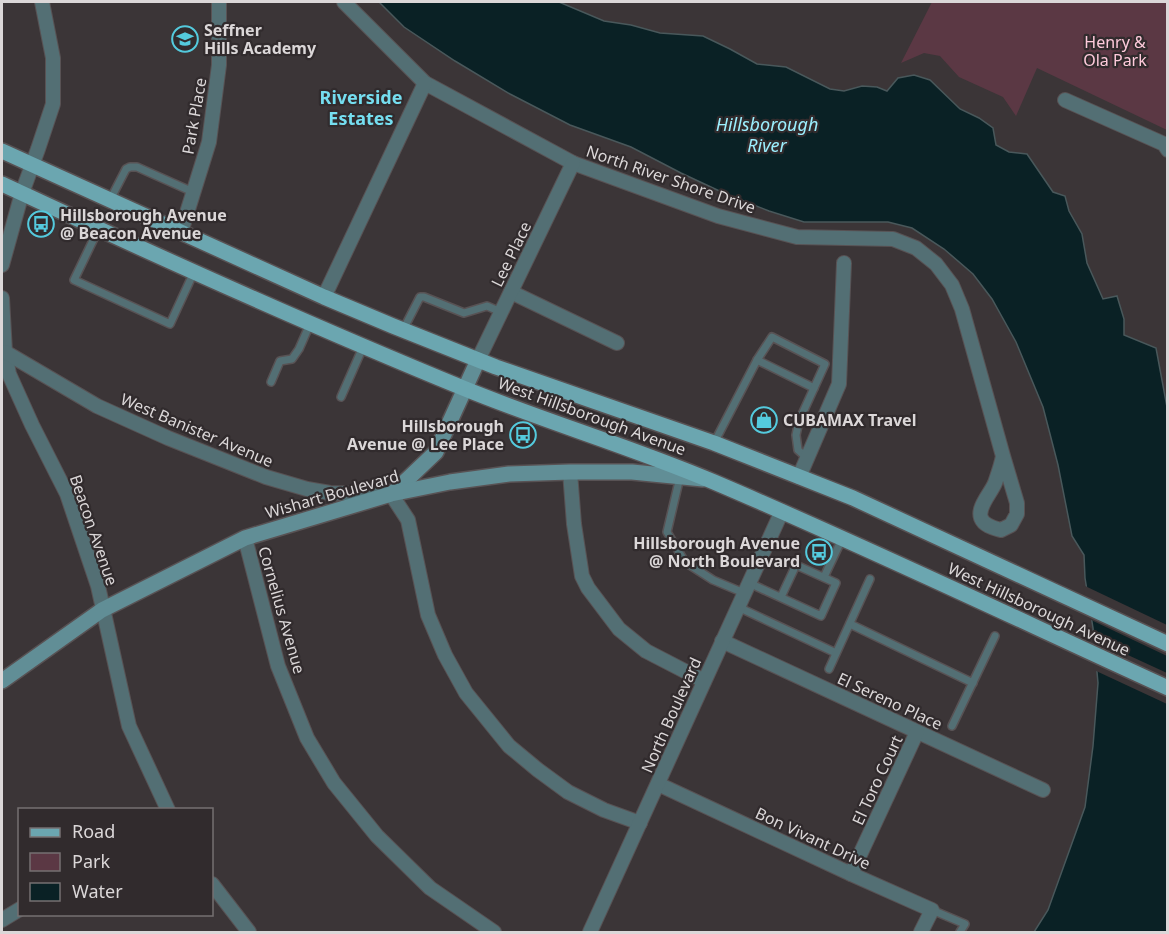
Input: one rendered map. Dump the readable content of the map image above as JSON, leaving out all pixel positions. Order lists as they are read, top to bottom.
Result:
{
  "streets": {
    "main road": ["West Hillsborough Avenue"],
    "street": [
      "Park Place",
      "North River Shore Drive",
      "Lee Place",
      "West Banister Avenue",
      "Wishart Boulevard",
      "Beacon Avenue",
      "Cornelius Avenue",
      "El Sereno Place",
      "North Boulevard",
      "El Toro Court",
      "Bon Vivant Drive"
    ]
  },
  "crossings": [
    ["Park Place", "West Hillsborough Avenue"],
    ["North River Shore Drive", "Lee Place"],
    ["Lee Place", "West Hillsborough Avenue"],
    ["West Hillsborough Avenue", "Wishart Boulevard"],
    ["West Hillsborough Avenue", "North Boulevard"],
    ["West Banister Avenue", "Wishart Boulevard"],
    ["West Banister Avenue", "Beacon Avenue"],
    ["Wishart Boulevard", "Beacon Avenue"],
    ["Wishart Boulevard", "Cornelius Avenue"],
    ["El Sereno Place", "North Boulevard"],
    ["El Sereno Place", "El Toro Court"],
    ["North Boulevard", "Bon Vivant Drive"],
    ["El Toro Court", "Bon Vivant Drive"]
  ],
  "districts": ["Riverside Estates"],
  "water": ["Hillsborough River"],
  "parks": ["Henry & Ola Park"],
  "places": {
    "school or university": ["Seffner Hills Academy"],
    "bus stop": ["Hillsborough Avenue @ Beacon Avenue", "Hillsborough Avenue @ Lee Place", "Hillsborough Avenue @ North Boulevard"],
    "shop": ["CUBAMAX Travel"]
  },
  "legend": ["Road", "Park", "Water"]
}
